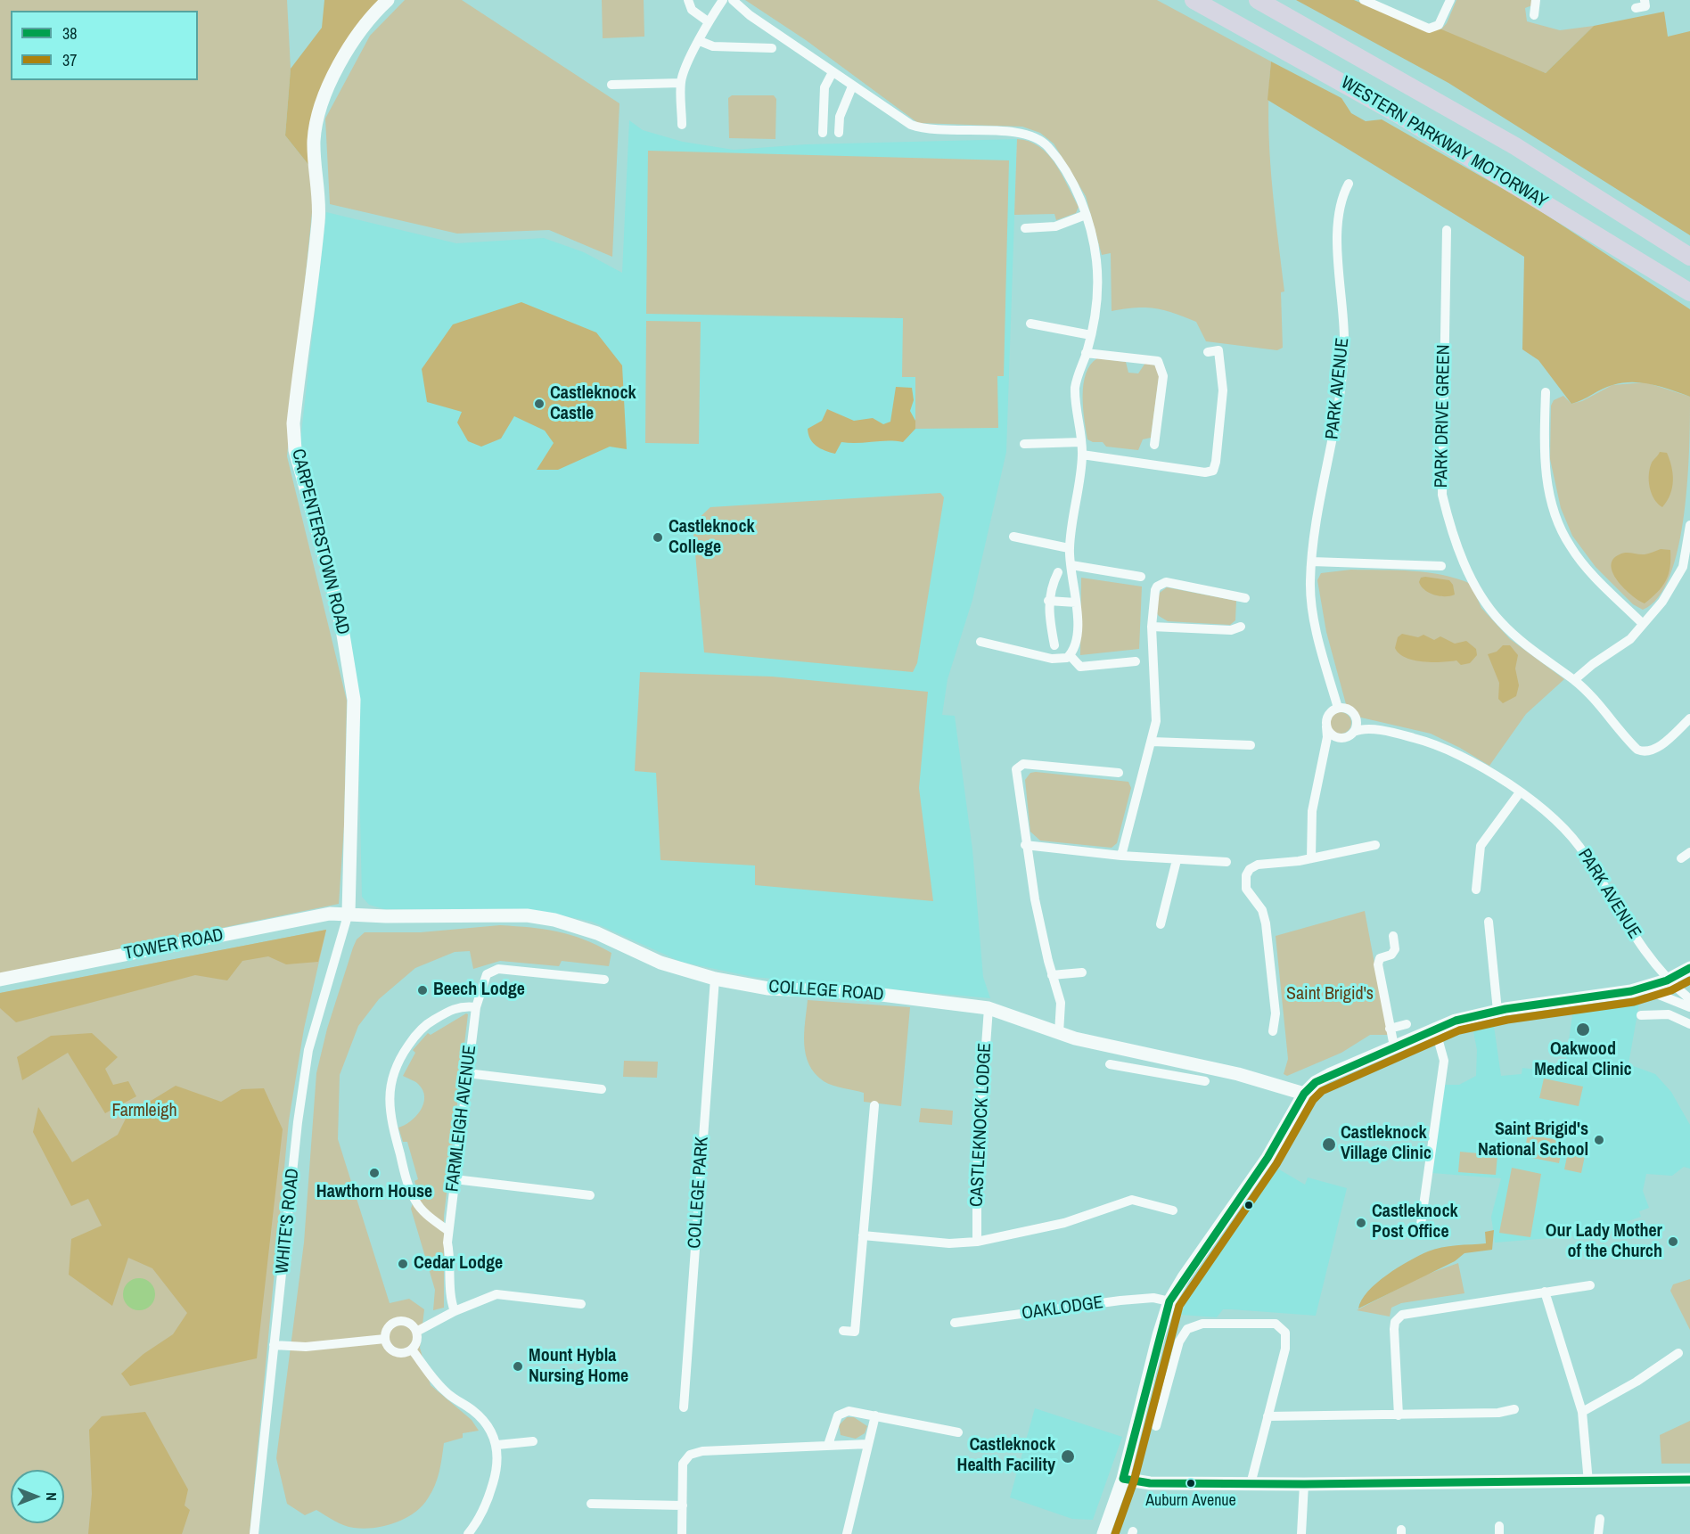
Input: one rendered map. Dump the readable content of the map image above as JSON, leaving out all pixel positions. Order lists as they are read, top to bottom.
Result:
{
  "streets": {
    "highway": ["WESTERN PARKWAY MOTORWAY"],
    "street": [
      "PARK AVENUE",
      "PARK DRIVE GREEN",
      "CARPENTERSTOWN ROAD",
      "TOWER ROAD",
      "COLLEGE ROAD",
      "FARMLEIGH AVENUE",
      "CASTLEKNOCK LODGE",
      "COLLEGE PARK",
      "WHITE'S ROAD",
      "OAKLODGE"
    ]
  },
  "crossings": [
    ["CARPENTERSTOWN ROAD", "TOWER ROAD"],
    ["CARPENTERSTOWN ROAD", "COLLEGE ROAD"],
    ["CARPENTERSTOWN ROAD", "WHITE'S ROAD"],
    ["TOWER ROAD", "COLLEGE ROAD"],
    ["TOWER ROAD", "WHITE'S ROAD"],
    ["COLLEGE ROAD", "CASTLEKNOCK LODGE"],
    ["COLLEGE ROAD", "COLLEGE PARK"],
    ["COLLEGE ROAD", "WHITE'S ROAD"]
  ],
  "parks": ["Saint Brigid's", "Farmleigh"],
  "places": [
    "Castleknock Castle",
    "Castleknock College",
    "Beech Lodge",
    "Oakwood Medical Clinic",
    "Saint Brigid's National School",
    "Castleknock Village Clinic",
    "Hawthorn House",
    "Castleknock Post Office",
    "Our Lady Mother of the Church",
    "Cedar Lodge",
    "Mount Hybla Nursing Home",
    "Castleknock Health Facility",
    "Auburn Avenue"
  ],
  "lines": ["transit line 38", "transit line 37"],
  "legend": ["38", "37"],
  "north": "right"
}
